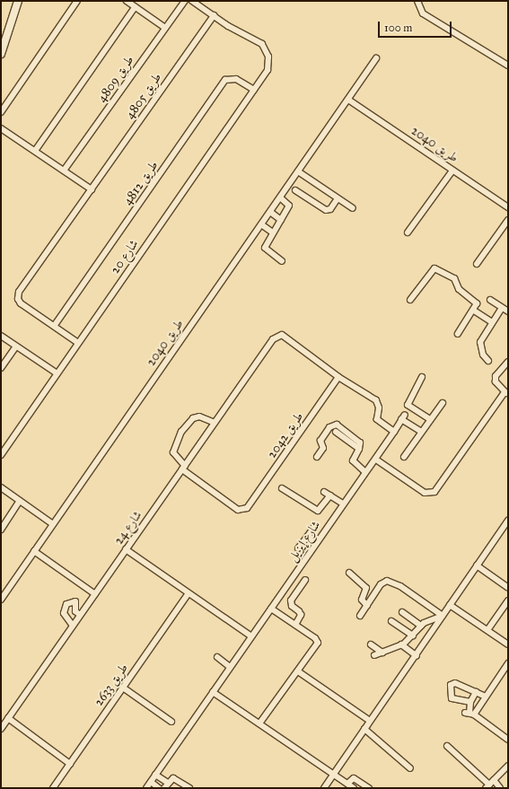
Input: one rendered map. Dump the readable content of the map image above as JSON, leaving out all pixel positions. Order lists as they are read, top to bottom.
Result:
{
  "streets": {
    "street": [
      "طريق 4809",
      "طريق 4805",
      "طريق 2040",
      "طريق 4812",
      "شارع 20",
      "طريق 2042",
      "شارع 24",
      "شارع إيزيل",
      "طريق 2633"
    ]
  },
  "crossings": [
    ["طريق 4805", "طريق 4812"],
    ["طريق 4805", "شارع 20"],
    ["طريق 4812", "شارع 20"],
    ["طريق 2042", "شارع 24"]
  ],
  "scale_bar": "100 m"
}
